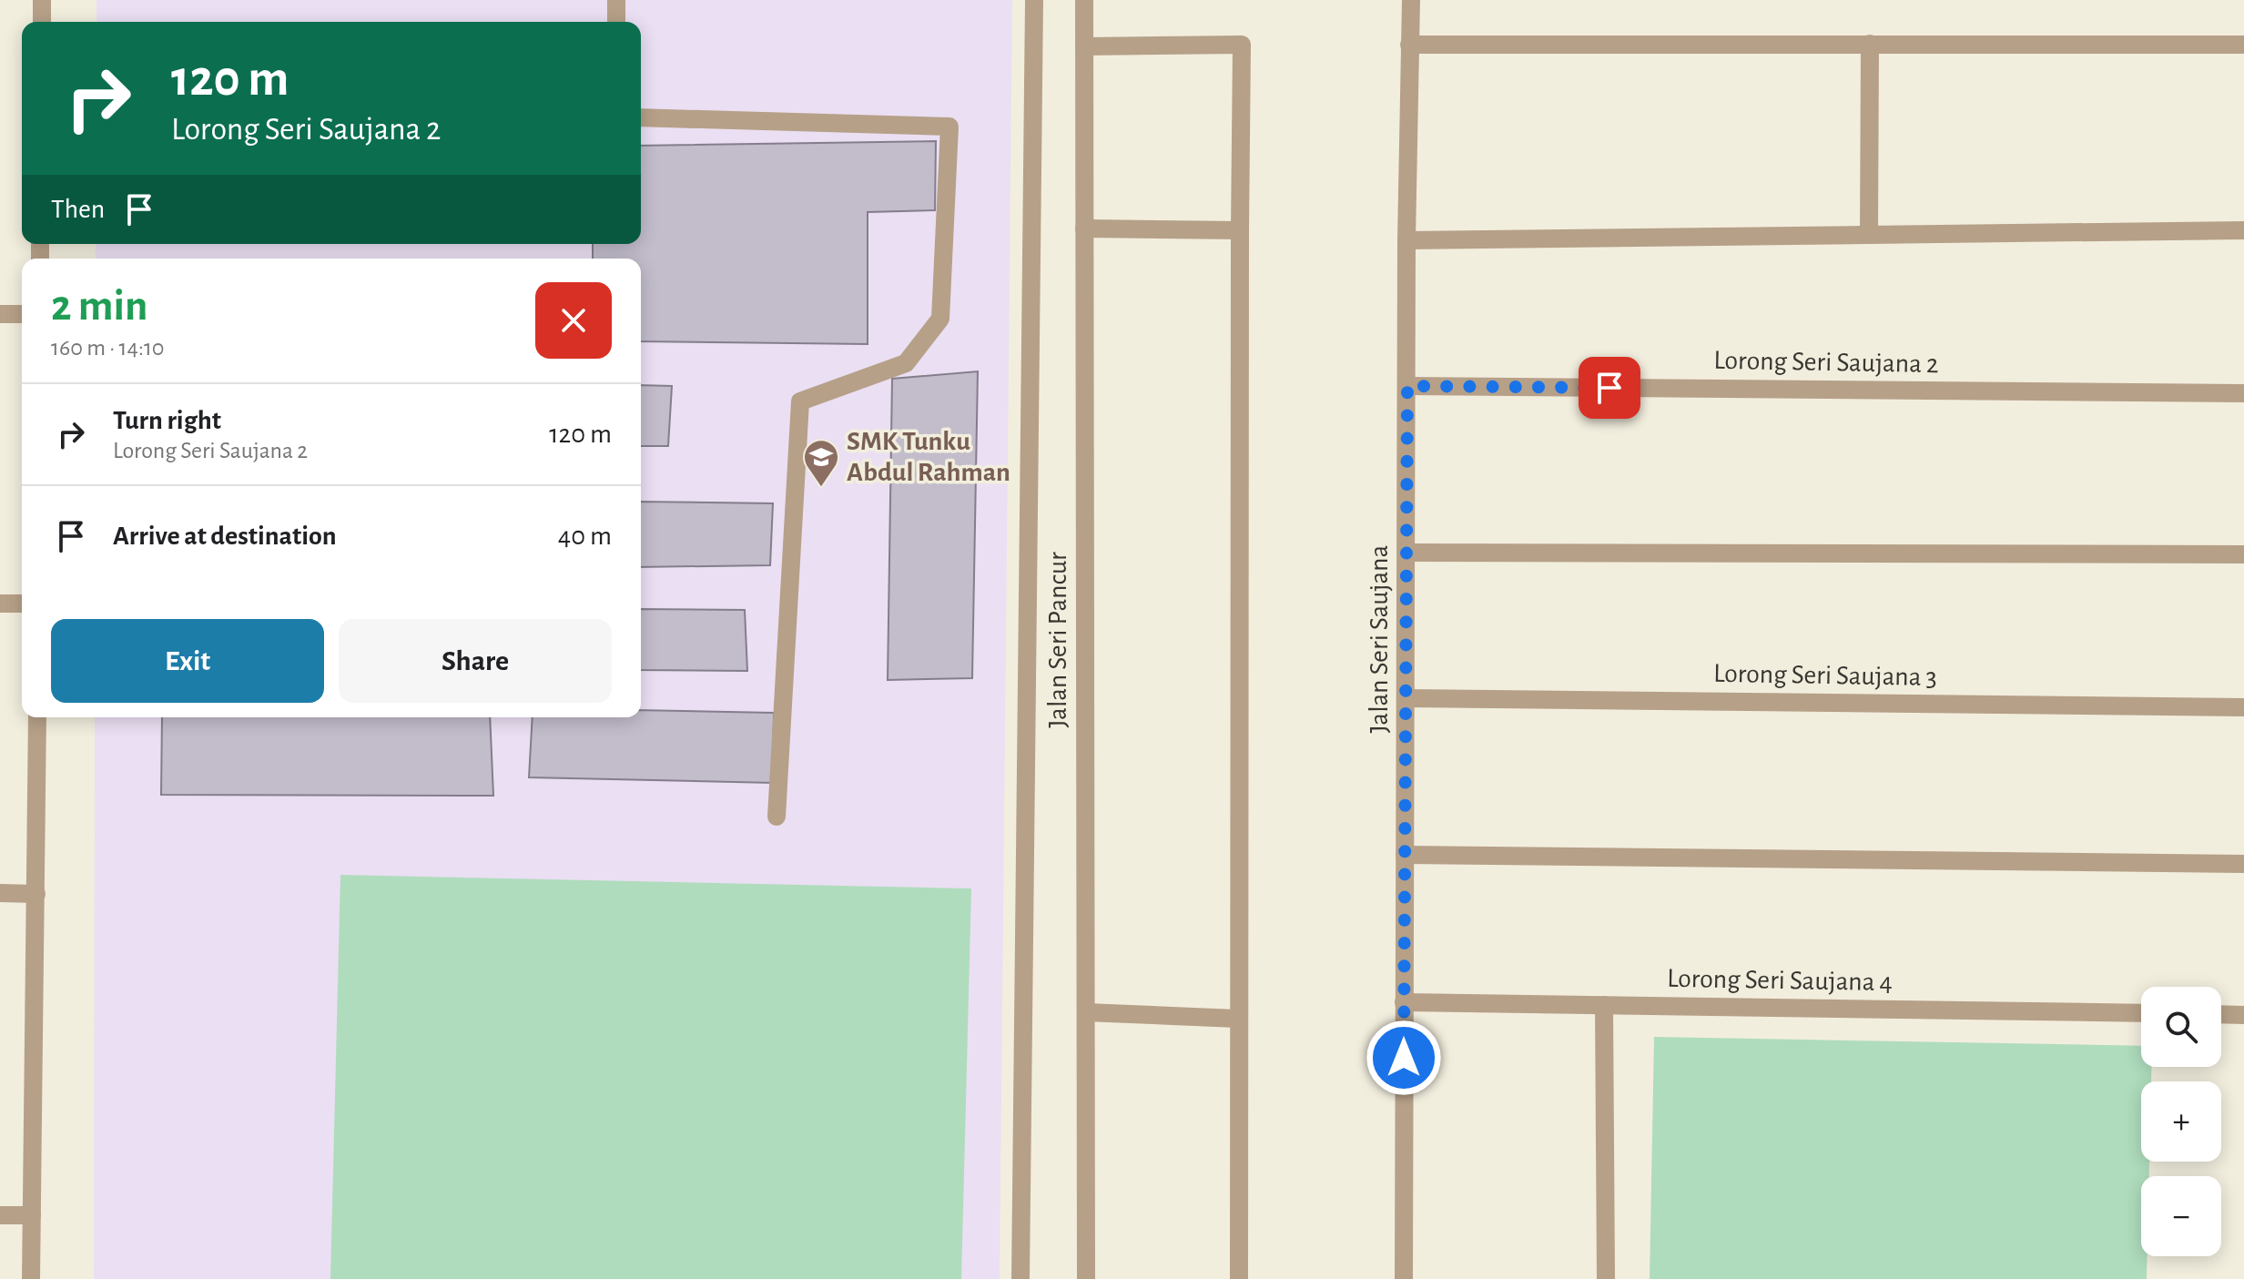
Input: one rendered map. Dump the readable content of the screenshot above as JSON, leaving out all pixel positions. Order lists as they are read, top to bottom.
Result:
{
  "streets": {
    "street": [
      "Lorong Seri Saujana 2",
      "Jalan Seri Saujana",
      "Jalan Seri Pancur",
      "Lorong Seri Saujana 3",
      "Lorong Seri Saujana 4"
    ]
  },
  "crossings": [
    ["Lorong Seri Saujana 2", "Jalan Seri Saujana"],
    ["Jalan Seri Saujana", "Lorong Seri Saujana 3"],
    ["Jalan Seri Saujana", "Lorong Seri Saujana 4"]
  ],
  "places": {
    "school or university": ["SMK Tunku Abdul Rahman"]
  },
  "page": {
    "turn": ["120 m", "Lorong Seri Saujana 2"],
    "then": "Then",
    "heading": ["2 min", "160 m · 14:10"],
    "list": [
      {
        "name": "Turn right",
        "note": "Lorong Seri Saujana 2",
        "value": "120 m"
      },
      {
        "name": "Arrive at destination",
        "value": "40 m"
      }
    ],
    "buttons": ["Exit", "Share"],
    "map_buttons": ["+", "−"]
  }
}
